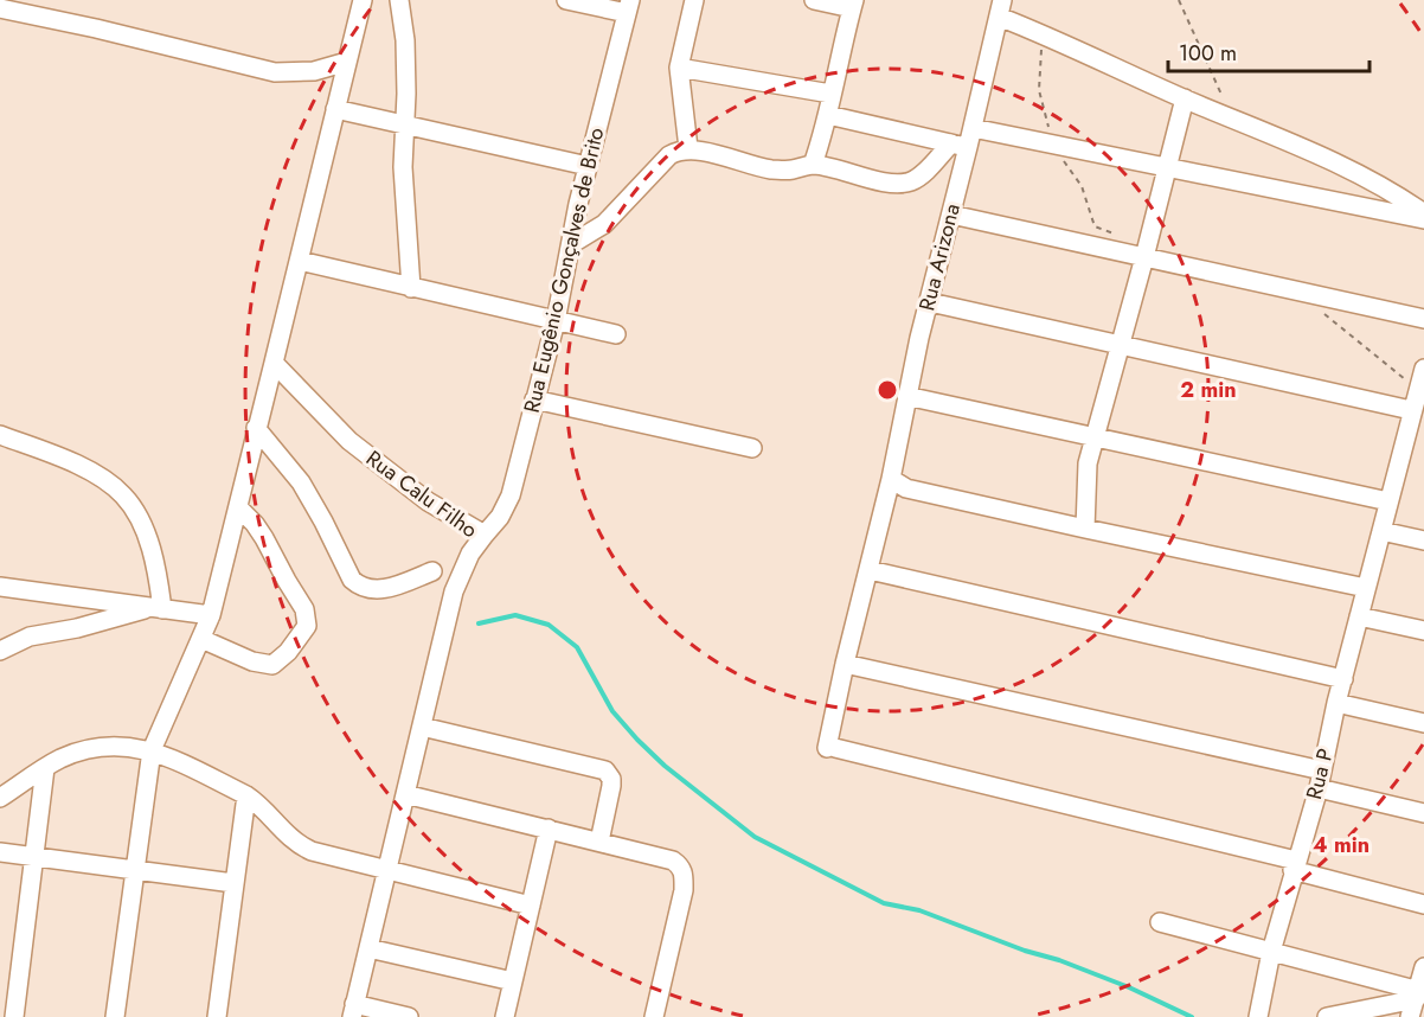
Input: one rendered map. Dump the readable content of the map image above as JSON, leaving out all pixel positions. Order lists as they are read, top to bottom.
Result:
{
  "streets": {
    "street": [
      "Rua Arizona",
      "Rua Eugênio Gonçalves de Brito",
      "Rua Calu Filho",
      "Rua P"
    ]
  },
  "crossings": [
    ["Rua Arizona", "Rua P"],
    ["Rua Eugênio Gonçalves de Brito", "Rua Calu Filho"]
  ],
  "scale_bar": "100 m",
  "rings": ["2 min", "4 min"]
}
